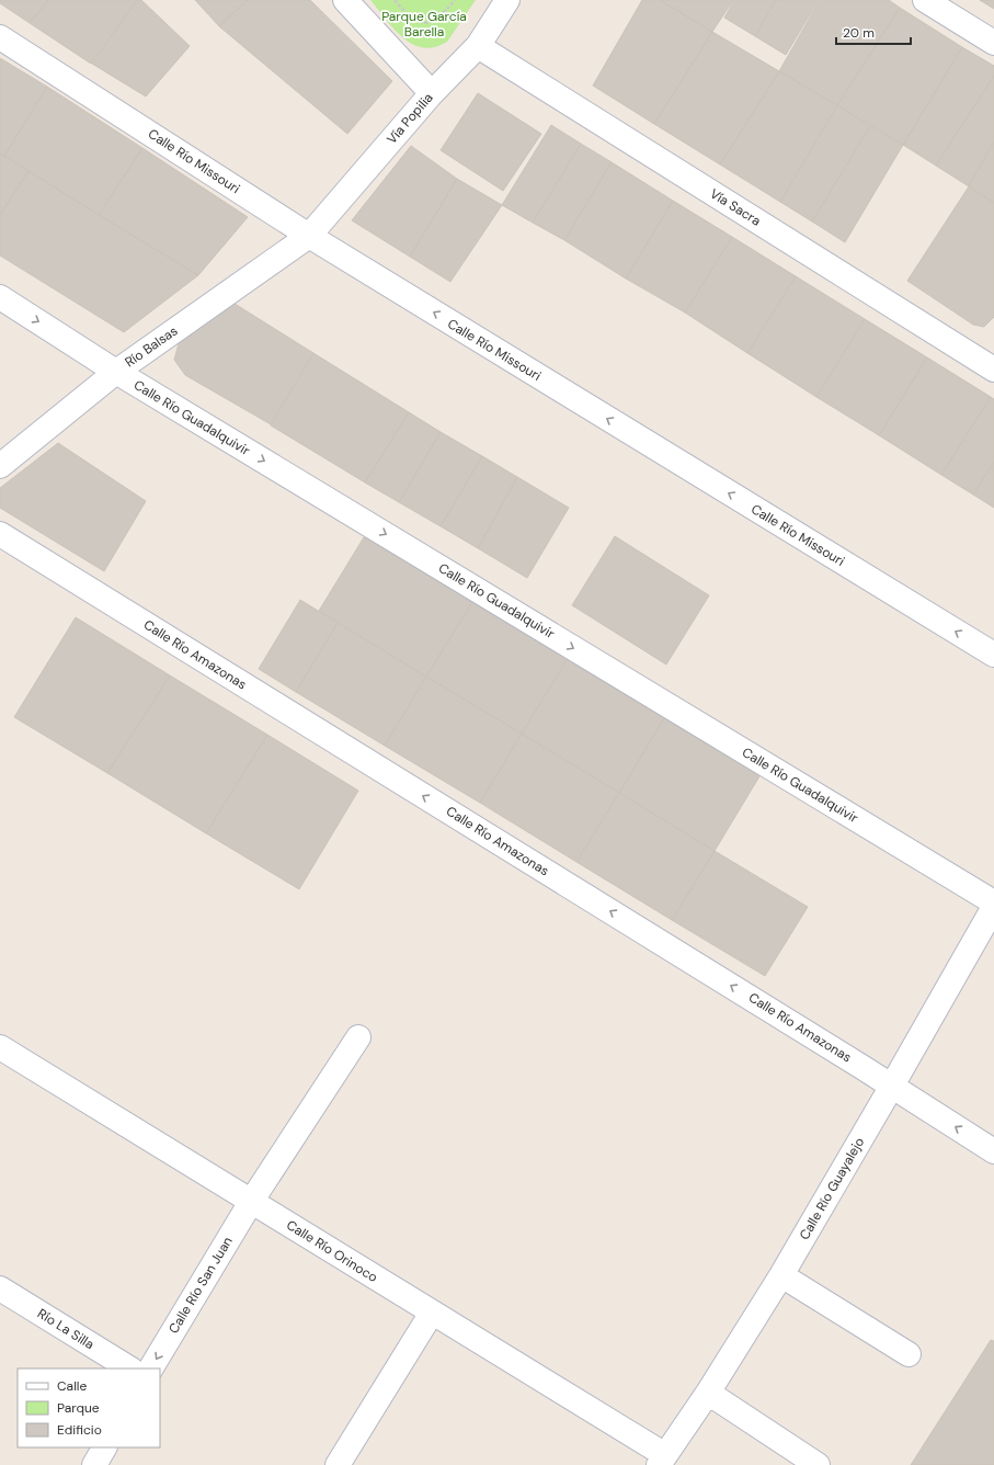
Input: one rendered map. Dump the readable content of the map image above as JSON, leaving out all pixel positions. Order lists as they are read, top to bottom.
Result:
{
  "streets": {
    "street": [
      "Vía Popilia",
      "Calle Río Missouri",
      "Vía Sacra",
      "Río Balsas",
      "Calle Río Guadalquivir",
      "Calle Río Amazonas",
      "Calle Río Guayalejo",
      "Calle Río Orinoco",
      "Calle Río San Juan",
      "Río La Silla"
    ]
  },
  "crossings": [
    ["Vía Popilia", "Calle Río Missouri"],
    ["Vía Popilia", "Vía Sacra"],
    ["Vía Popilia", "Río Balsas"],
    ["Calle Río Missouri", "Río Balsas"],
    ["Río Balsas", "Calle Río Guadalquivir"],
    ["Calle Río Amazonas", "Calle Río Guayalejo"],
    ["Calle Río Guayalejo", "Calle Río Orinoco"],
    ["Calle Río Orinoco", "Calle Río San Juan"]
  ],
  "one_way": ["Calle Río Missouri", "Calle Río Guadalquivir", "Calle Río Amazonas"],
  "parks": ["Parque García Barella"],
  "legend": ["Calle", "Parque", "Edificio"],
  "scale_bar": "20 m"
}
